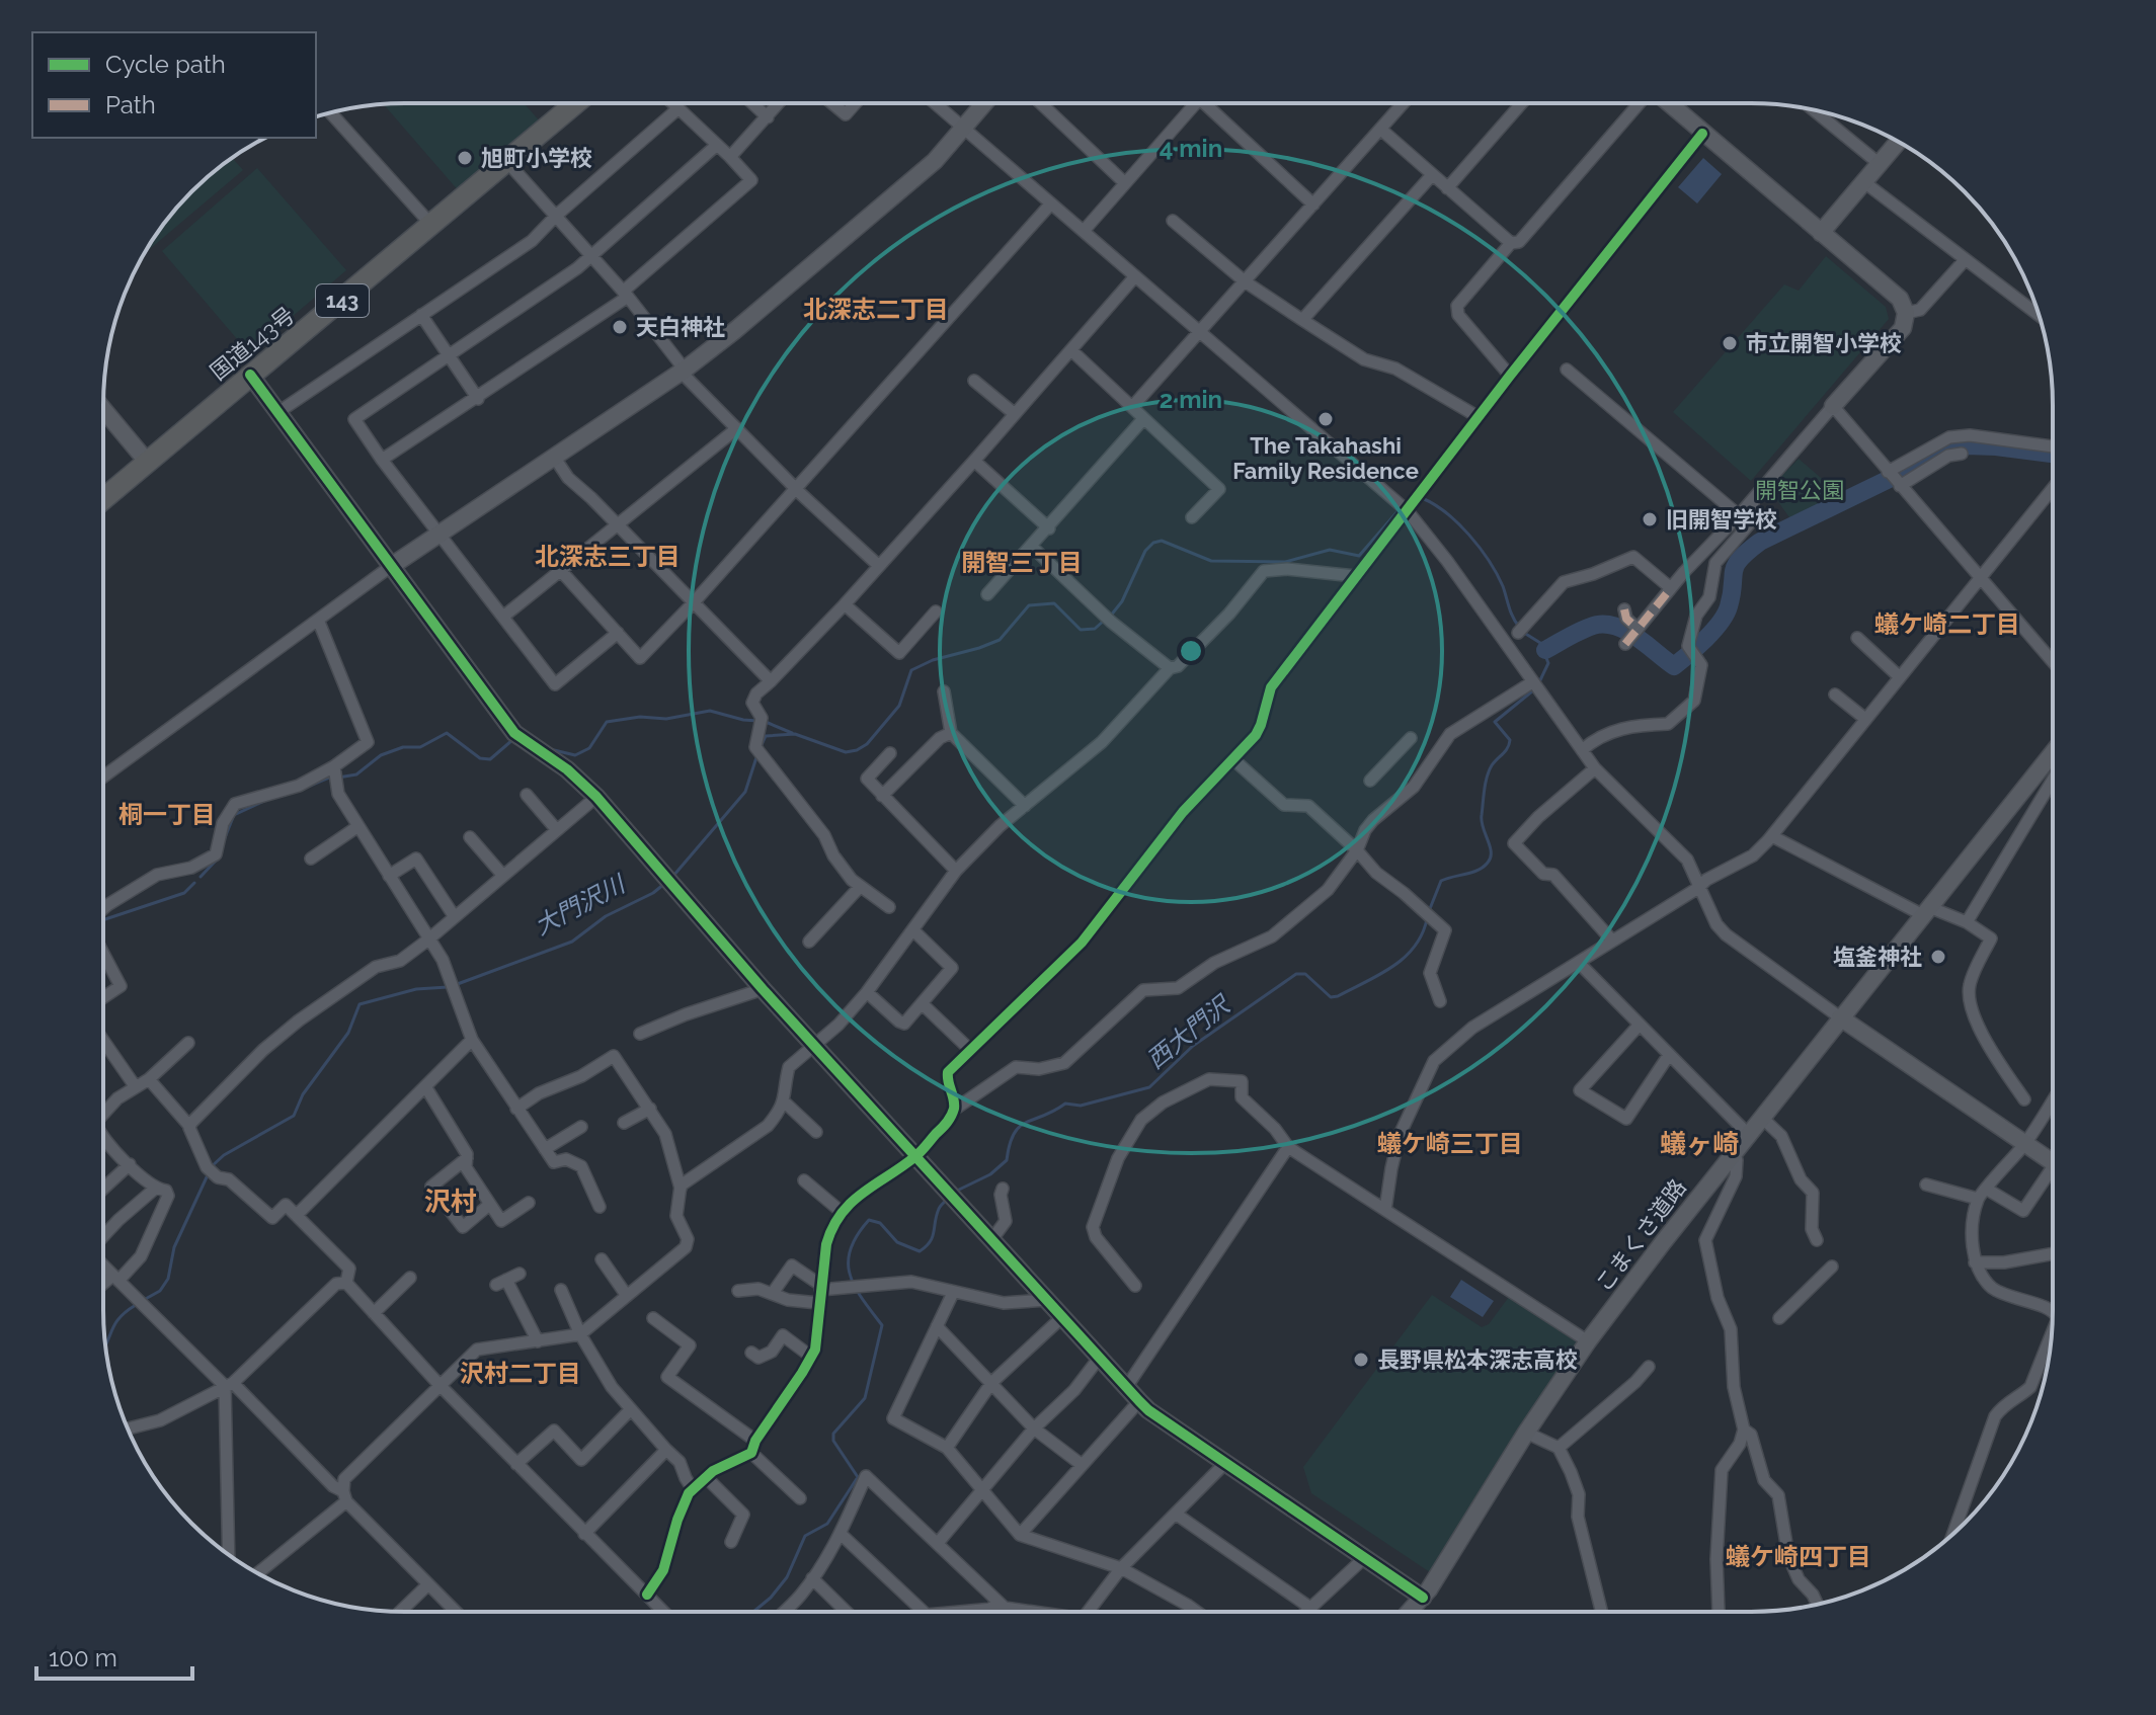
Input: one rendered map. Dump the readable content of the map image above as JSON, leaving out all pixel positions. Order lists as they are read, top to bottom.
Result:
{
  "streets": {
    "highway": ["143", "国道143号"],
    "street": ["こまくさ道路"]
  },
  "districts": [
    "北深志二丁目",
    "北深志三丁目",
    "開智三丁目",
    "蟻ケ崎二丁目",
    "桐一丁目",
    "蟻ケ崎三丁目",
    "蟻ヶ崎",
    "沢村",
    "沢村二丁目",
    "蟻ケ崎四丁目"
  ],
  "water": ["大門沢川", "西大門沢"],
  "parks": ["開智公園"],
  "places": [
    "旭町小学校",
    "天白神社",
    "市立開智小学校",
    "The Takahashi Family Residence",
    "旧開智学校",
    "塩釜神社",
    "長野県松本深志高校"
  ],
  "legend": ["Cycle path", "Path"],
  "scale_bar": "100 m",
  "rings": ["4 min", "2 min"]
}
